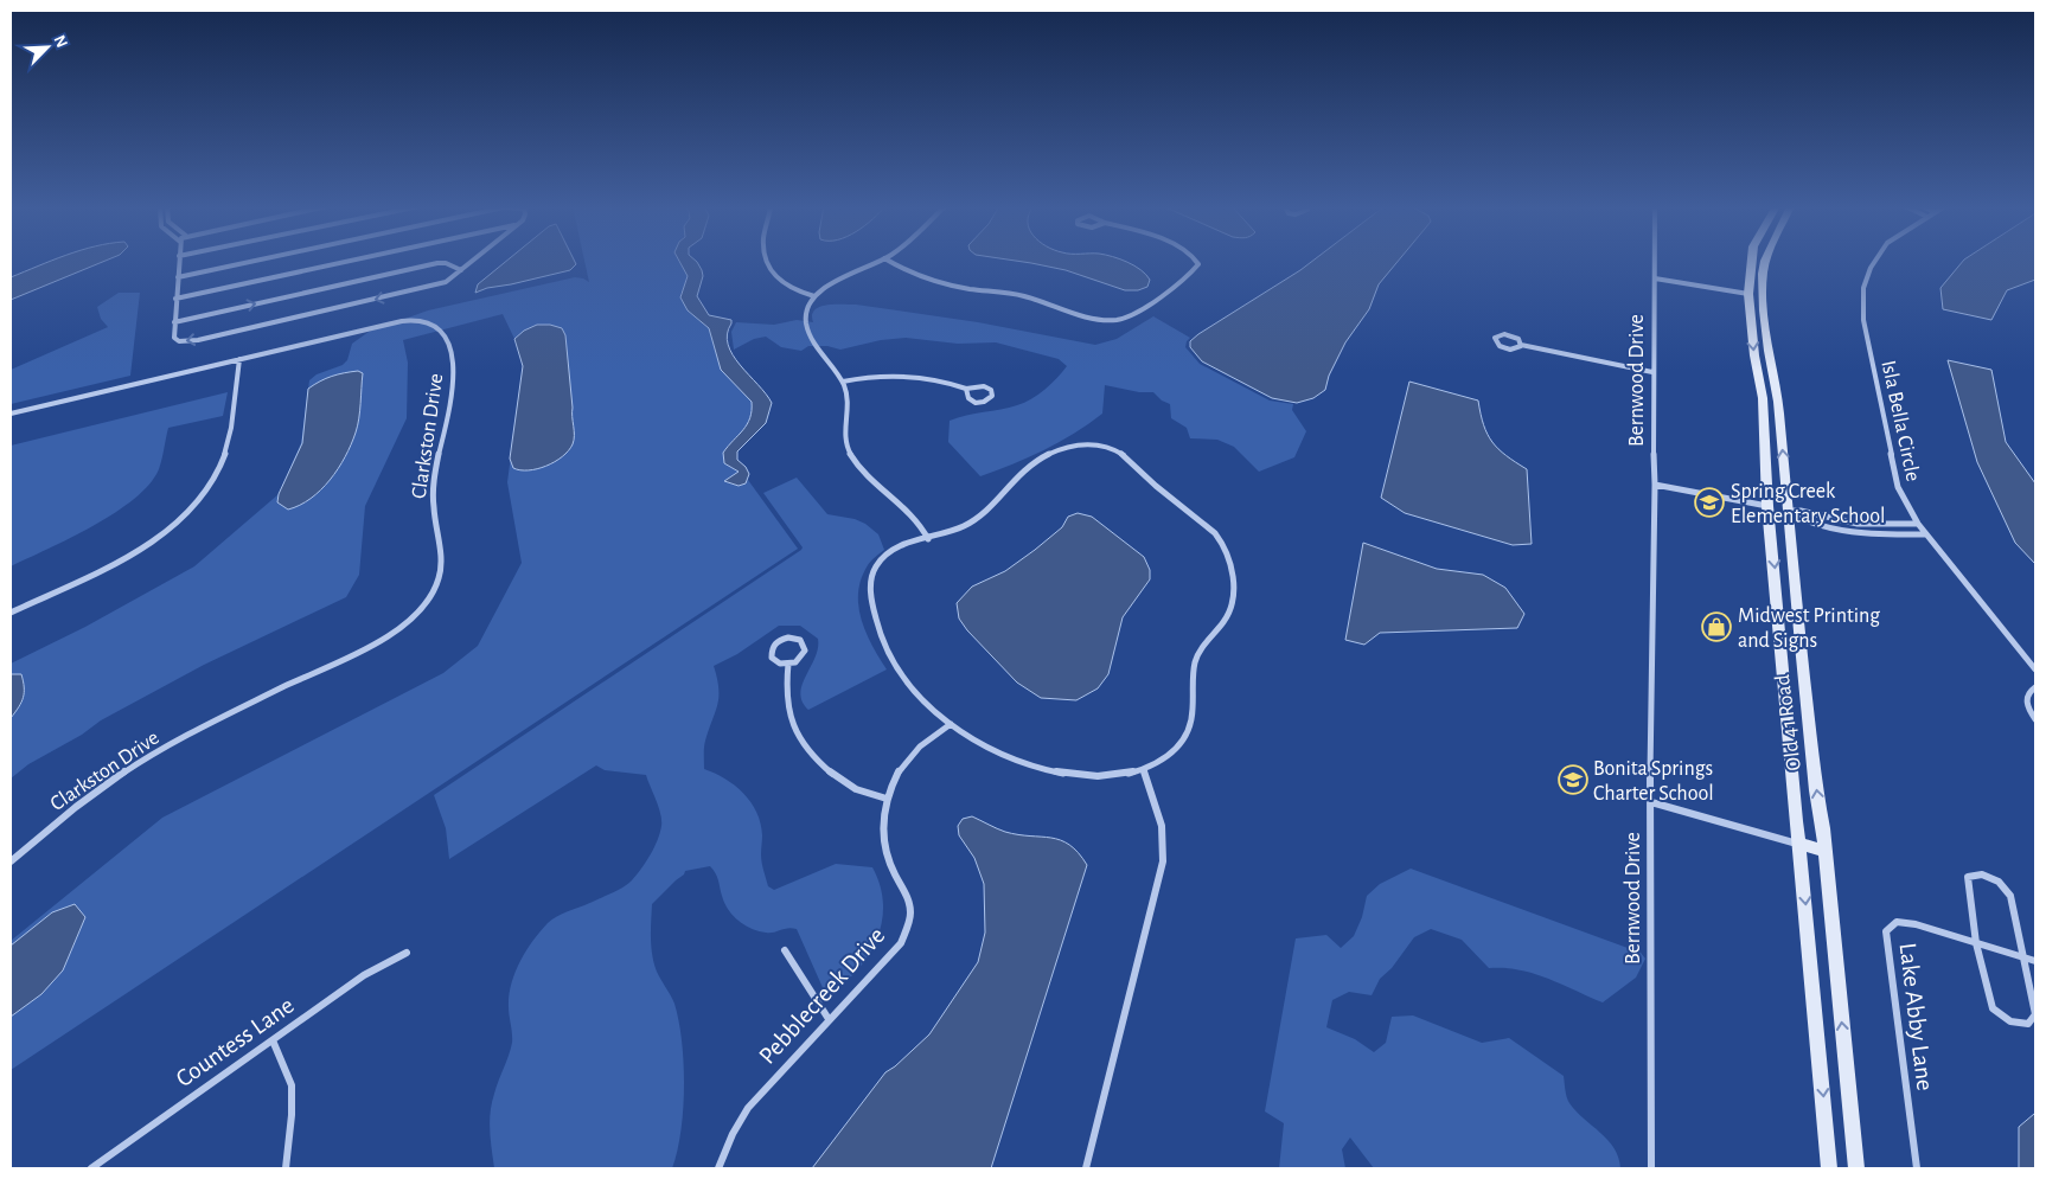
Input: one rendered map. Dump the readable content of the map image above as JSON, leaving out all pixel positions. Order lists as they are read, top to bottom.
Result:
{
  "streets": {
    "street": [
      "Bernwood Drive",
      "Isla Bella Circle",
      "Clarkston Drive",
      "Old 41 Road",
      "Pebblecreek Drive",
      "Lake Abby Lane",
      "Countess Lane"
    ]
  },
  "places": {
    "school or university": ["Spring Creek Elementary School", "Bonita Springs Charter School"],
    "shop": ["Midwest Printing and Signs"]
  },
  "north": "top right"
}
